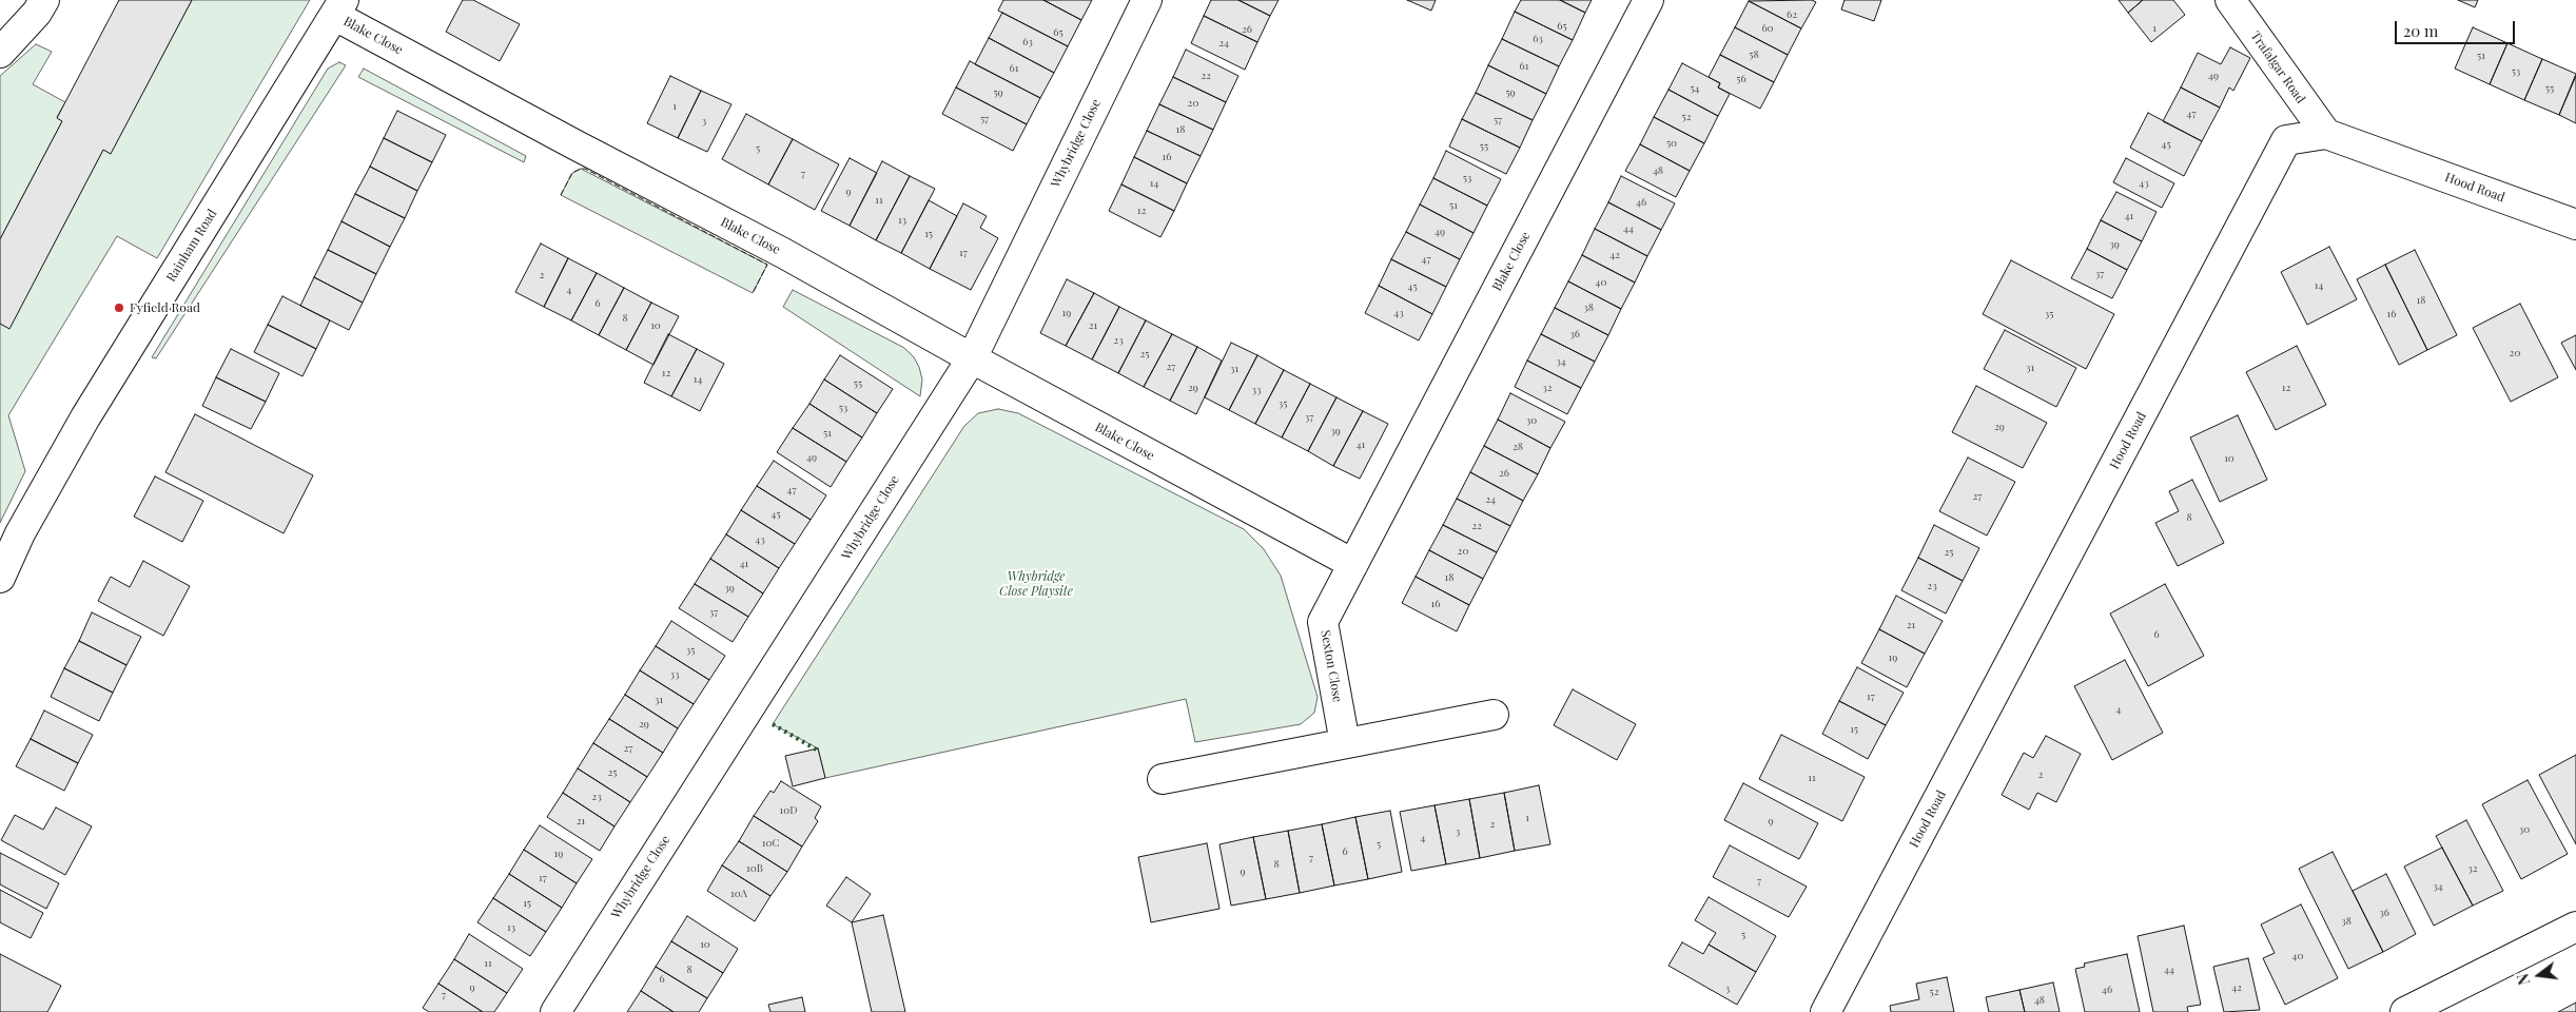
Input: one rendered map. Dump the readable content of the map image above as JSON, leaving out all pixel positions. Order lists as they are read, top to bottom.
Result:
{
  "streets": {
    "street": [
      "Blake Close",
      "Trafalgar Road",
      "Whybridge Close",
      "Hood Road",
      "Rainham Road",
      "Sexton Close"
    ]
  },
  "crossings": [
    ["Blake Close", "Whybridge Close"],
    ["Blake Close", "Rainham Road"],
    ["Blake Close", "Sexton Close"],
    ["Trafalgar Road", "Hood Road"]
  ],
  "parks": ["Whybridge Close Playsite"],
  "places": ["Fyfield Road"],
  "house_numbers": [
    "62",
    "65",
    "60",
    "1",
    "26",
    "65",
    "63",
    "63",
    "24",
    "58",
    "51",
    "61",
    "61",
    "53",
    "22",
    "49",
    "56",
    "54",
    "55",
    "59",
    "59",
    "20",
    "1",
    "47",
    "52",
    "57",
    "57",
    "3",
    "18",
    "50",
    "45",
    "55",
    "5",
    "16",
    "48",
    "7",
    "53",
    "14",
    "43",
    "9",
    "11",
    "46",
    "51",
    "12",
    "41",
    "13",
    "44",
    "49",
    "15",
    "39",
    "17",
    "42",
    "47",
    "37",
    "2",
    "40",
    "14",
    "45",
    "4",
    "18",
    "6",
    "38",
    "19",
    "43",
    "35",
    "16",
    "8",
    "10",
    "21",
    "36",
    "23",
    "20",
    "25",
    "34",
    "27",
    "31",
    "31",
    "12",
    "14",
    "55",
    "29",
    "32",
    "12",
    "33",
    "35",
    "53",
    "37",
    "30",
    "29",
    "39",
    "51",
    "41",
    "28",
    "49",
    "10",
    "26",
    "47",
    "27",
    "24",
    "45",
    "8",
    "22",
    "43",
    "20",
    "25",
    "41",
    "18",
    "23",
    "39",
    "16",
    "37",
    "21",
    "6",
    "35",
    "19",
    "33",
    "17",
    "31",
    "4",
    "29",
    "15",
    "27",
    "25",
    "2",
    "11",
    "23",
    "10D",
    "1",
    "21",
    "9",
    "2",
    "30",
    "3",
    "4",
    "10C",
    "5",
    "6",
    "19",
    "7",
    "8",
    "10B",
    "32",
    "9",
    "17",
    "7",
    "34",
    "10A",
    "15",
    "36",
    "38",
    "13",
    "5",
    "10",
    "40",
    "11",
    "8",
    "44",
    "6",
    "9",
    "42",
    "3",
    "46",
    "52",
    "7",
    "48"
  ],
  "scale_bar": "20 m",
  "north": "left"
}
